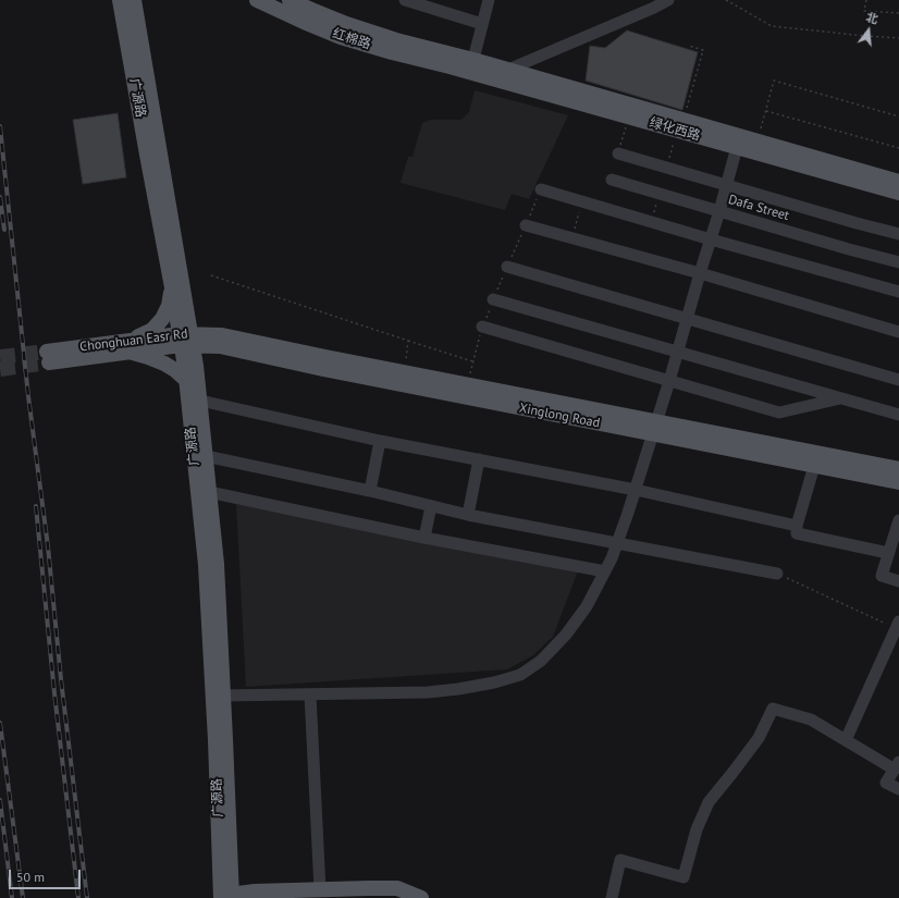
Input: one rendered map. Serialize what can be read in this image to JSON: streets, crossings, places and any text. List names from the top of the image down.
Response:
{
  "streets": {
    "main road": [
      "红棉路",
      "广源路",
      "绿化西路",
      "Chonghuan Easr Rd",
      "Xinglong Road"
    ],
    "street": ["Dafa Street"]
  },
  "crossings": [
    ["红棉路", "绿化西路"],
    ["广源路", "Chonghuan Easr Rd"],
    ["Chonghuan Easr Rd", "Xinglong Road"]
  ],
  "scale_bar": "50 m",
  "north": "top"
}
